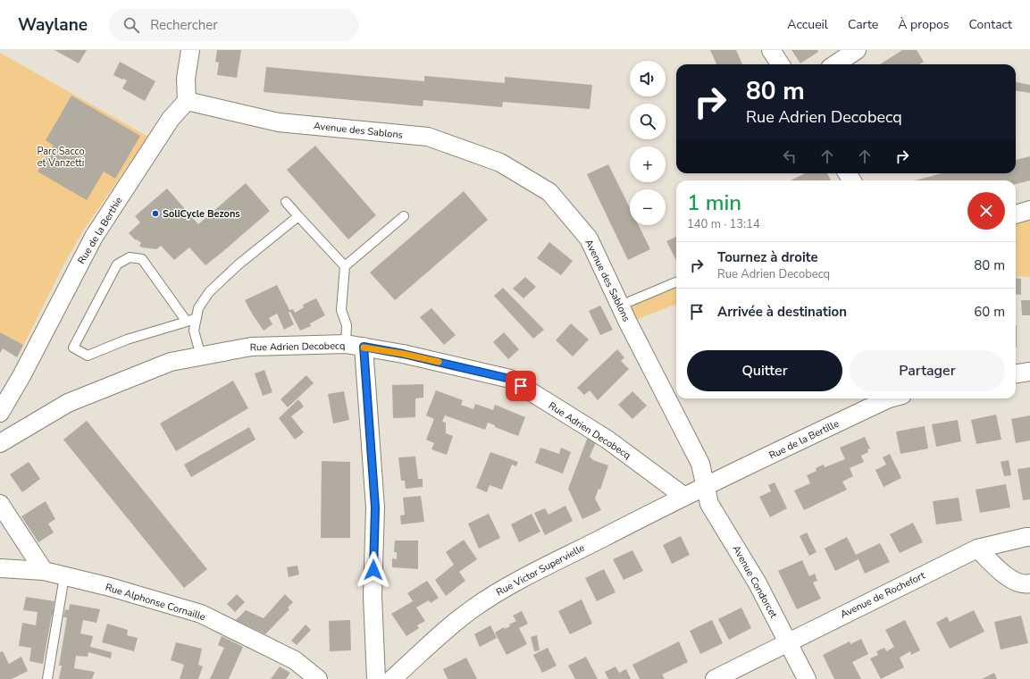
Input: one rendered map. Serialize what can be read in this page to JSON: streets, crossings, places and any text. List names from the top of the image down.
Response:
{
  "streets": {
    "street": [
      "Avenue des Sablons",
      "Rue de la Berthie",
      "Rue Adrien Decobecq",
      "Rue de la Bertille",
      "Rue Victor Supervielle",
      "Avenue Condorcet",
      "Avenue de Rochefort",
      "Rue Alphonse Cornaille"
    ]
  },
  "crossings": [
    ["Avenue des Sablons", "Rue de la Berthie"],
    ["Avenue des Sablons", "Rue de la Bertille"],
    ["Avenue des Sablons", "Rue Victor Supervielle"],
    ["Avenue des Sablons", "Avenue Condorcet"],
    ["Rue Adrien Decobecq", "Rue Victor Supervielle"],
    ["Rue de la Bertille", "Rue Victor Supervielle"],
    ["Rue de la Bertille", "Avenue Condorcet"],
    ["Rue Victor Supervielle", "Avenue Condorcet"],
    ["Avenue Condorcet", "Avenue de Rochefort"]
  ],
  "parks": ["Parc Sacco et Vanzetti"],
  "places": ["SoliCycle Bezons"],
  "page": {
    "header": "Waylane",
    "search": "Rechercher",
    "nav": [
      "Accueil",
      "Carte",
      "À propos",
      "Contact"
    ],
    "map_buttons": ["+", "−"],
    "turn": ["80 m", "Rue Adrien Decobecq"],
    "heading": ["1 min", "140 m · 13:14"],
    "list": [
      {
        "name": "Tournez à droite",
        "note": "Rue Adrien Decobecq",
        "value": "80 m"
      },
      {
        "name": "Arrivée à destination",
        "value": "60 m"
      }
    ],
    "buttons": ["Quitter", "Partager"]
  }
}
